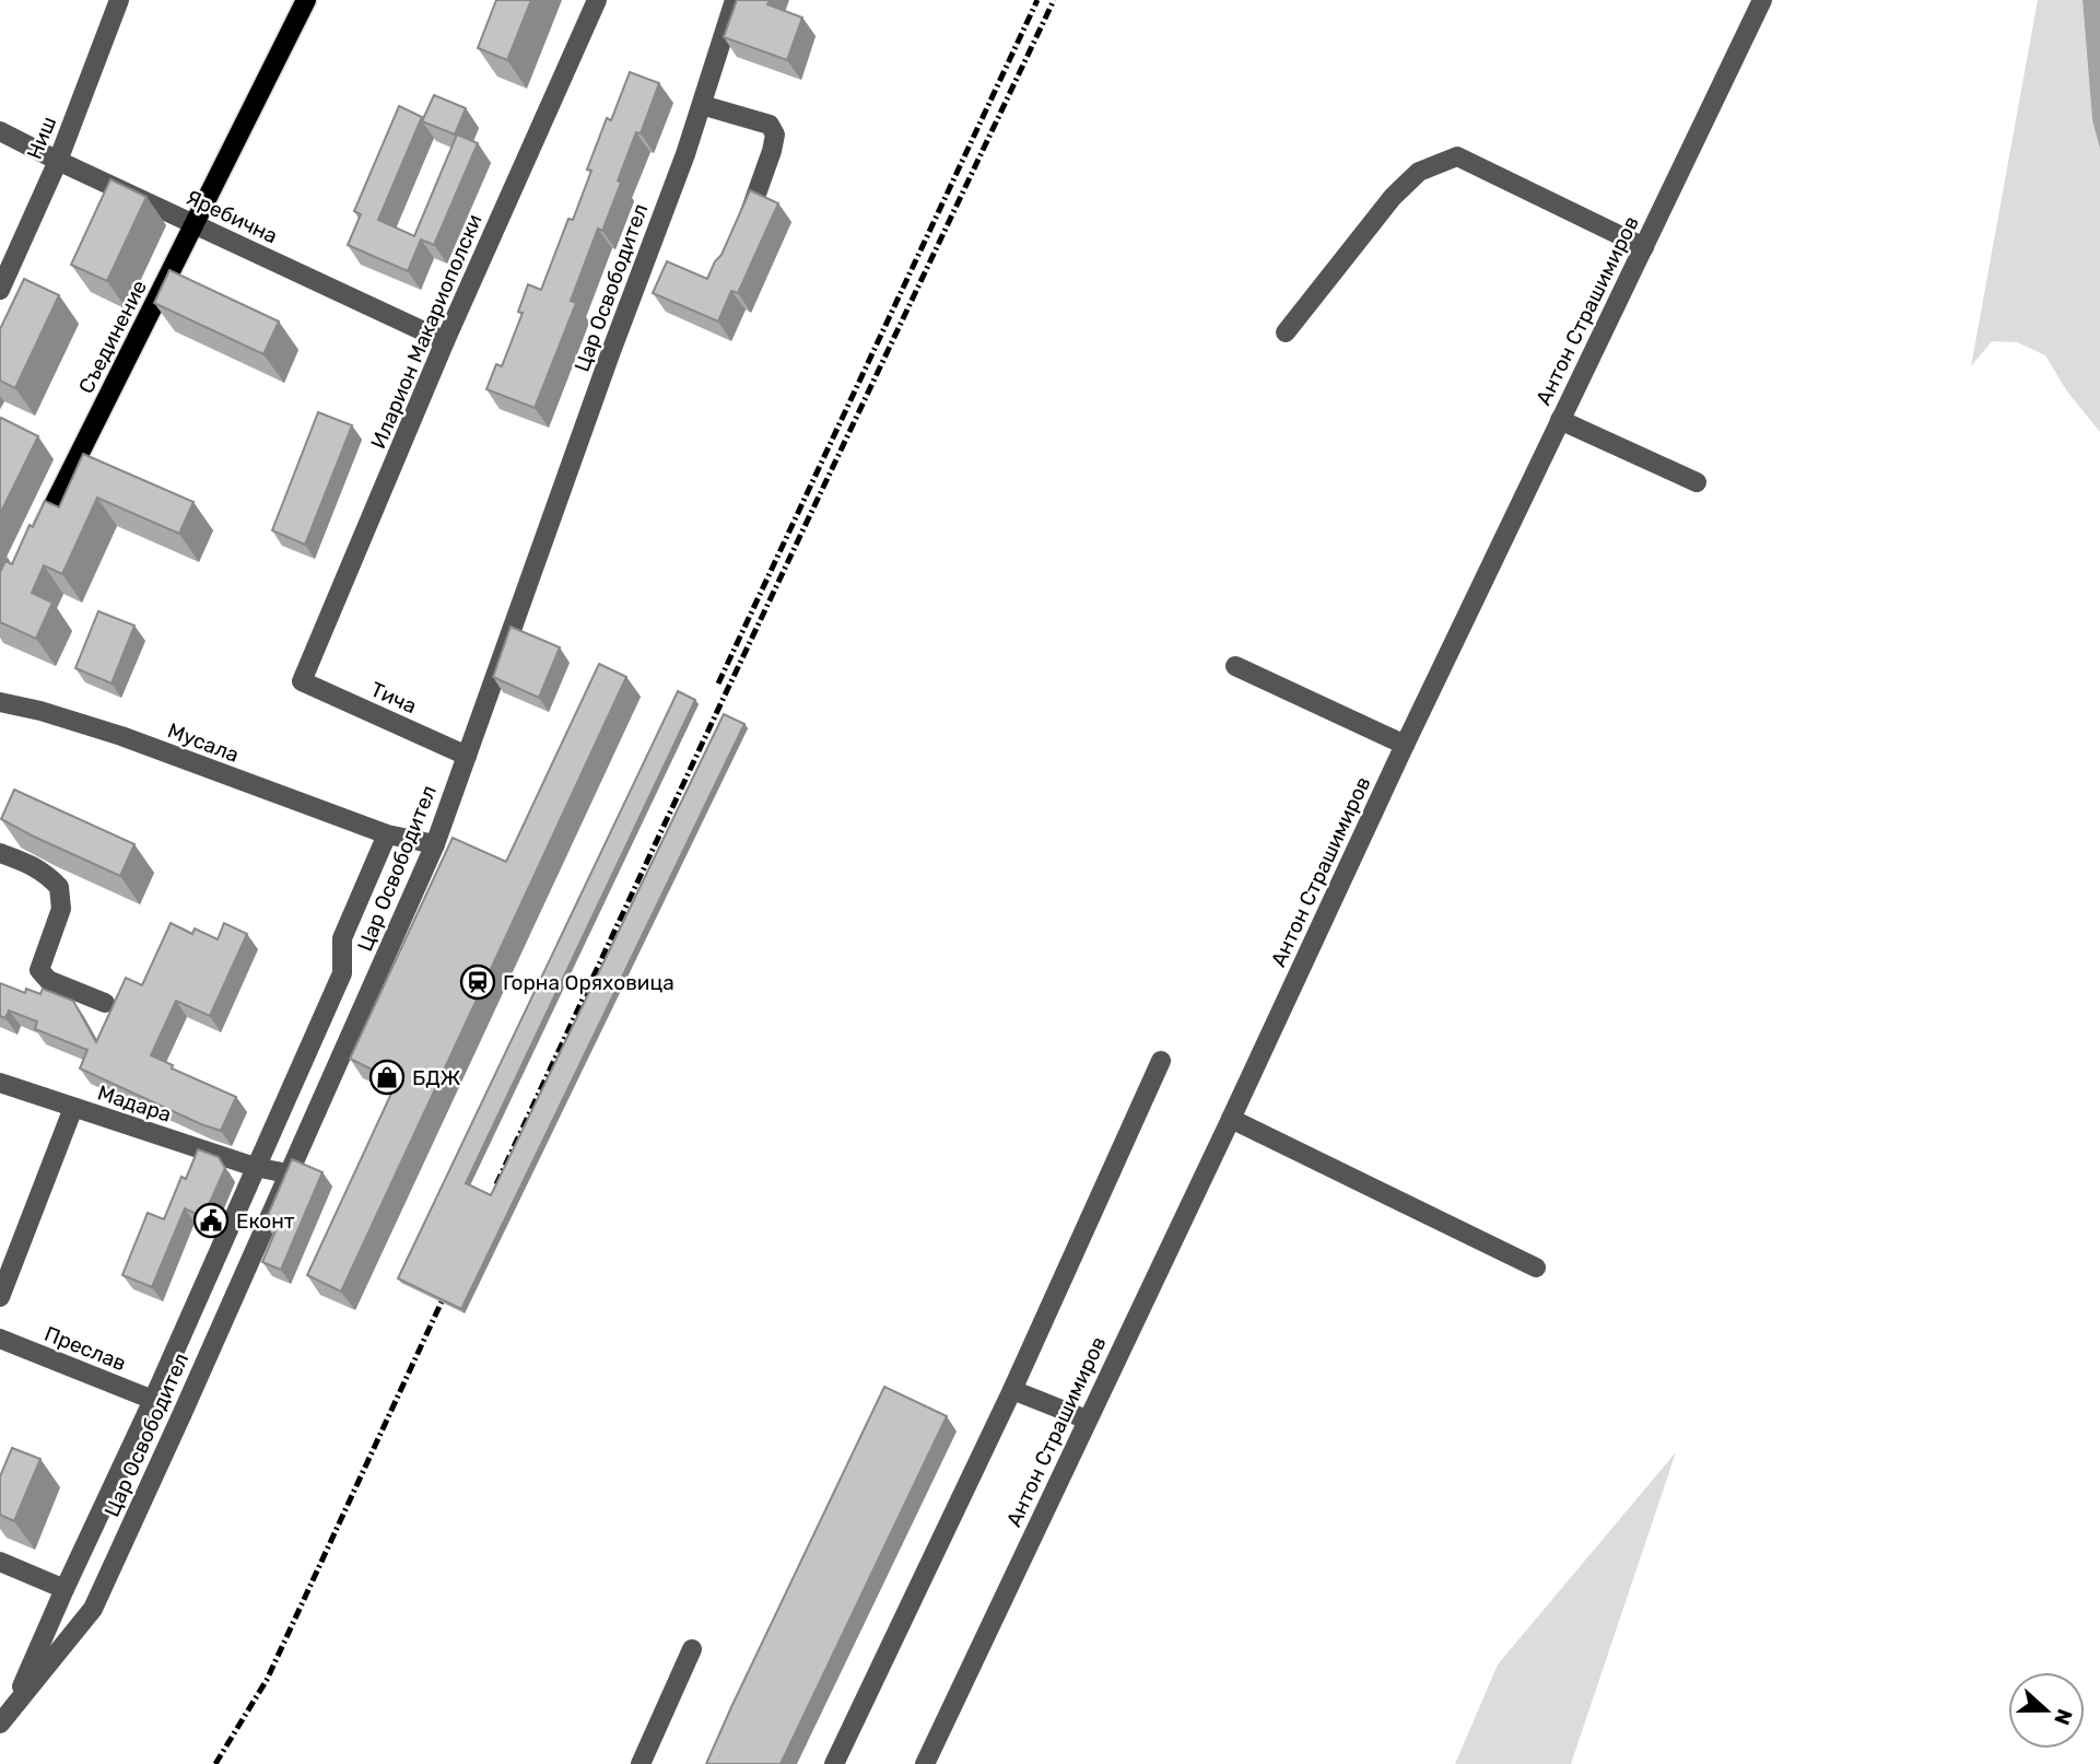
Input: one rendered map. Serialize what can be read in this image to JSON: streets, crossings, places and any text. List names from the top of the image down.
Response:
{
  "streets": {
    "main road": ["Съединение"],
    "street": [
      "Ниш",
      "Яребична",
      "Цар Освободител",
      "Антон Страшимиров",
      "Иларион Макариополски",
      "Тича",
      "Мусала",
      "Мадара",
      "Преслав"
    ]
  },
  "crossings": [
    ["Ниш", "Яребична"],
    ["Яребична", "Иларион Макариополски"],
    ["Яребична", "Съединение"],
    ["Цар Освободител", "Тича"],
    ["Цар Освободител", "Мусала"],
    ["Цар Освободител", "Мадара"],
    ["Цар Освободител", "Преслав"],
    ["Иларион Макариополски", "Тича"]
  ],
  "places": {
    "station": ["Горна Оряховица"],
    "shop": ["БДЖ"],
    "public building": ["Еконт"]
  },
  "north": "right"
}
